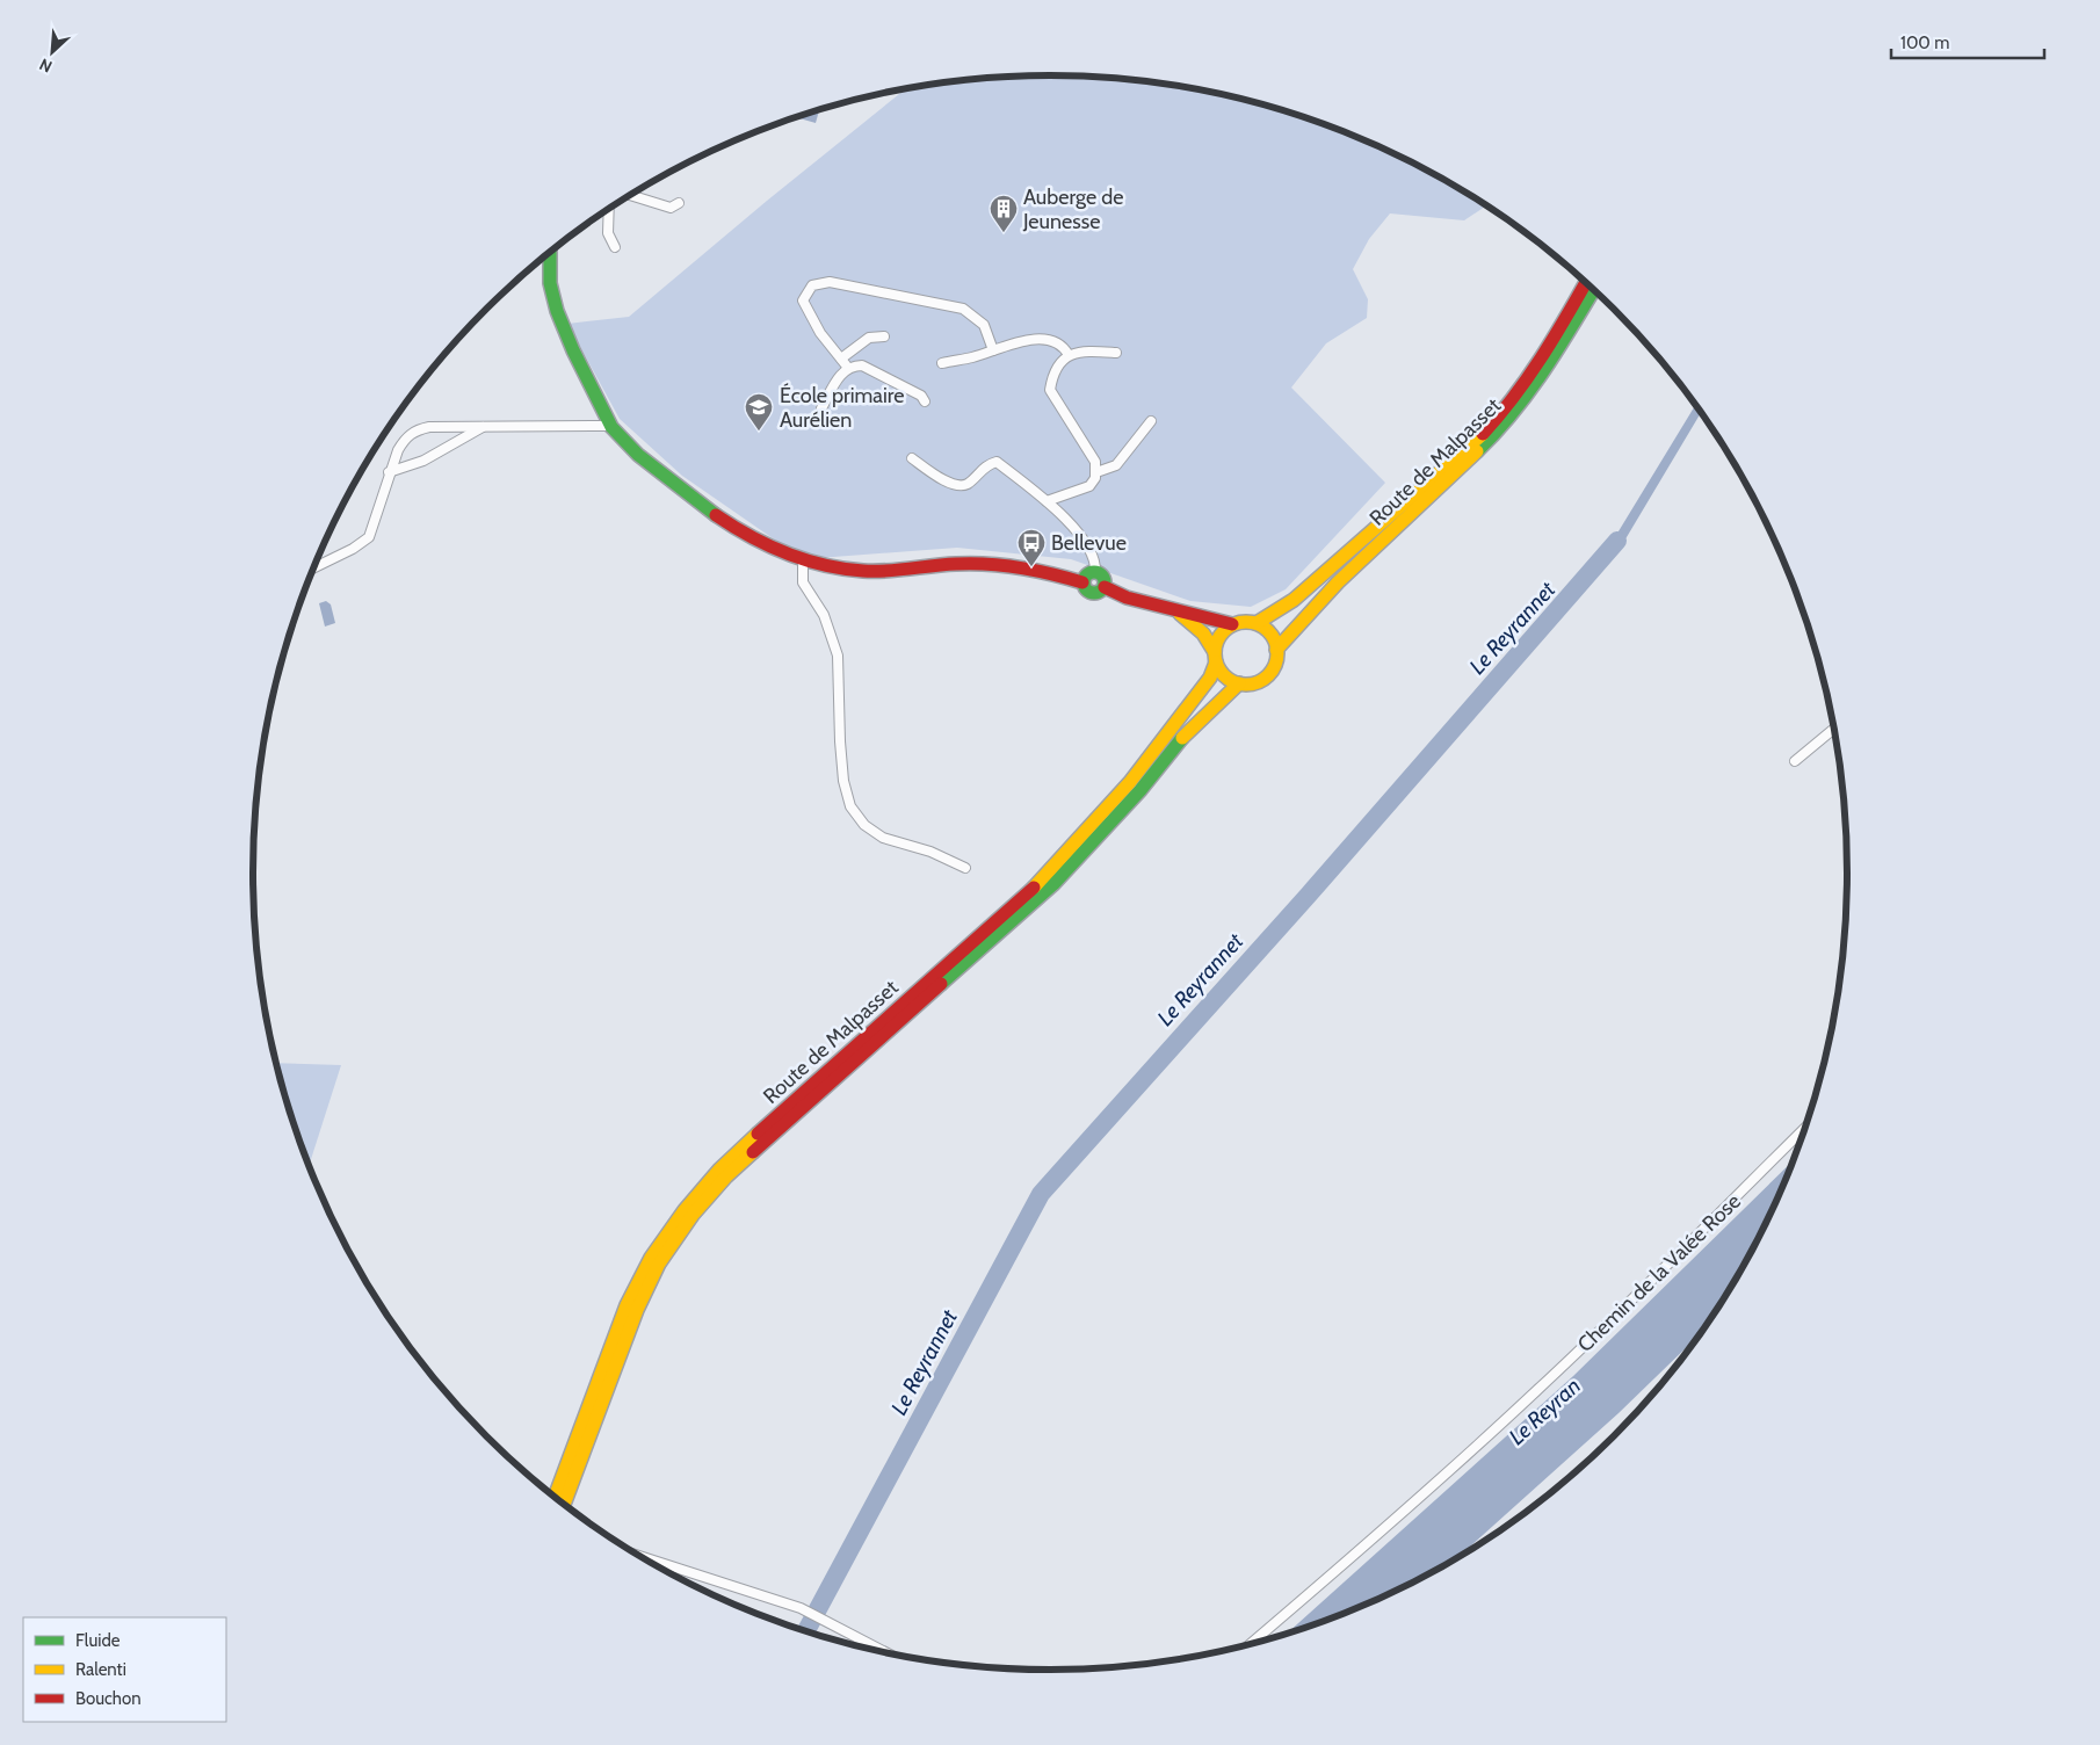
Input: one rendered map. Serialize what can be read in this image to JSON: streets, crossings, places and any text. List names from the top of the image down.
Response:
{
  "streets": {
    "main road": ["Route de Malpasset"],
    "street": ["Chemin de la Valée Rose"]
  },
  "water": ["Le Reyrannet", "Le Reyran"],
  "places": {
    "building": ["Auberge de Jeunesse"],
    "school or university": ["École primaire Aurélien"],
    "bus stop": ["Bellevue"]
  },
  "legend": ["Fluide", "Ralenti", "Bouchon"],
  "scale_bar": "100 m",
  "north": "bottom left"
}
